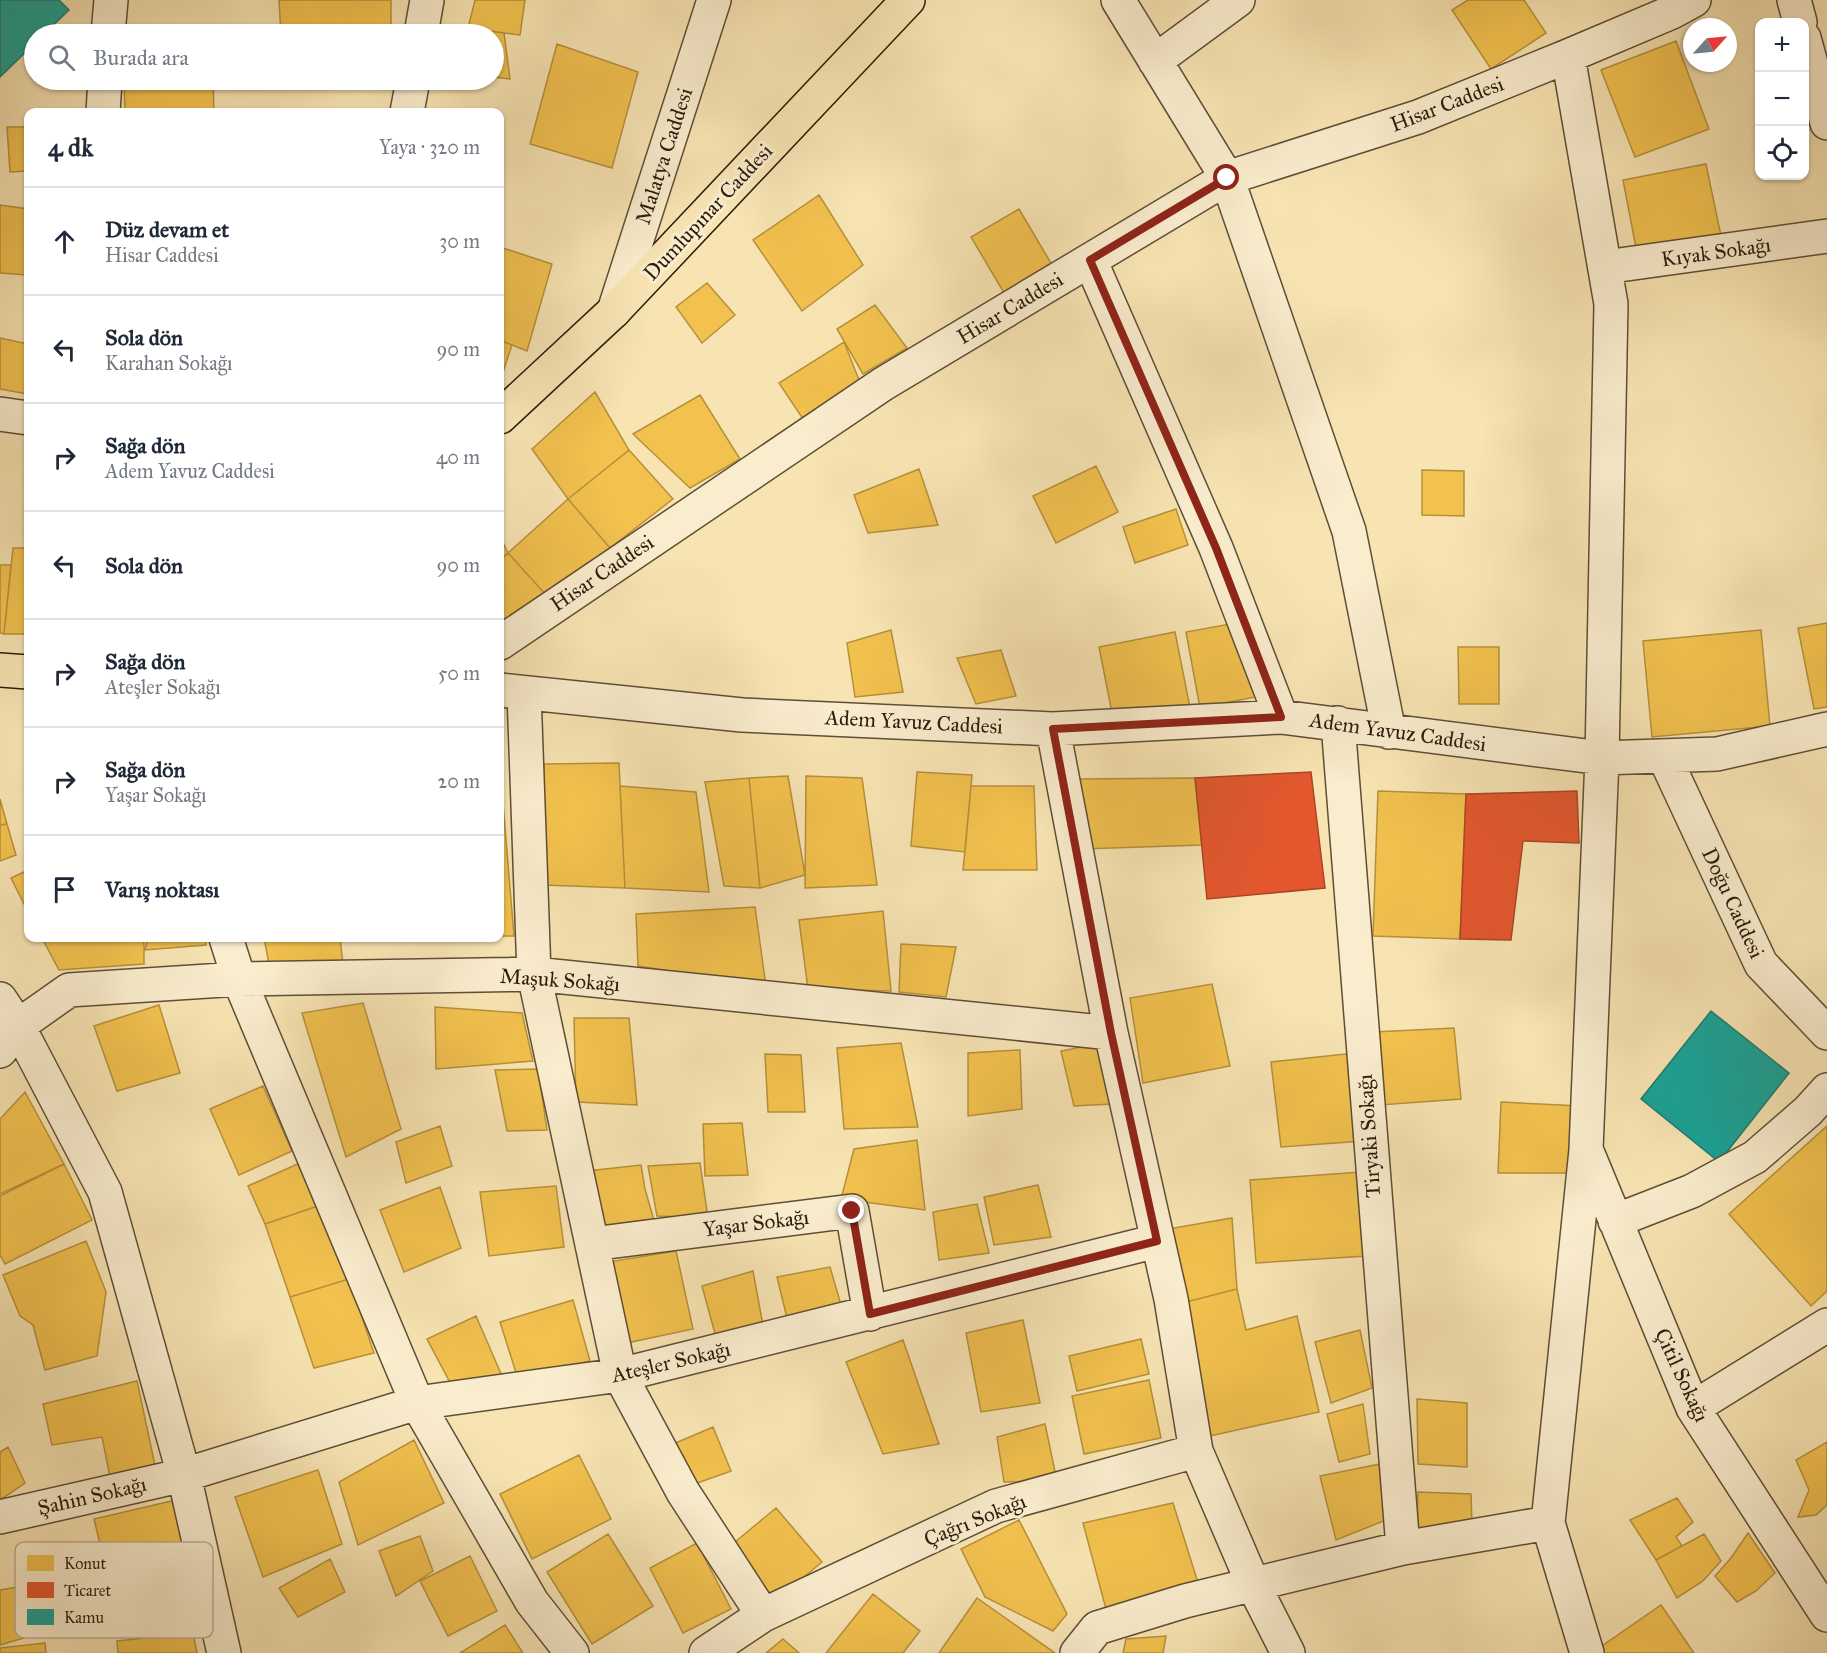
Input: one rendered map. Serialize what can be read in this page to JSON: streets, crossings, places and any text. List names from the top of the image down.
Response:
{
  "streets": {
    "main road": ["Dumlupınar Caddesi"],
    "street": [
      "Hisar Caddesi",
      "Malatya Caddesi",
      "Kıyak Sokağı",
      "Adem Yavuz Caddesi",
      "Doğu Caddesi",
      "Maşuk Sokağı",
      "Tiryaki Sokağı",
      "Yaşar Sokağı",
      "Ateşler Sokağı",
      "Çitil Sokağı",
      "Şahin Sokağı",
      "Çağrı Sokağı"
    ]
  },
  "crossings": [
    ["Malatya Caddesi", "Dumlupınar Caddesi"],
    ["Adem Yavuz Caddesi", "Doğu Caddesi"],
    ["Adem Yavuz Caddesi", "Tiryaki Sokağı"],
    ["Yaşar Sokağı", "Ateşler Sokağı"],
    ["Ateşler Sokağı", "Şahin Sokağı"]
  ],
  "legend": ["Konut", "Ticaret", "Kamu"],
  "north": "top right",
  "page": {
    "map_buttons": ["+", "−"],
    "search": "Burada ara",
    "heading": ["4 dk", "Yaya · 320 m"],
    "list": [
      ["Düz devam et", "Hisar Caddesi", "30 m"],
      ["Sola dön", "Karahan Sokağı", "90 m"],
      ["Sağa dön", "Adem Yavuz Caddesi", "40 m"],
      ["Sola dön", "90 m"],
      ["Sağa dön", "Ateşler Sokağı", "50 m"],
      ["Sağa dön", "Yaşar Sokağı", "20 m"],
      "Varış noktası"
    ]
  }
}
